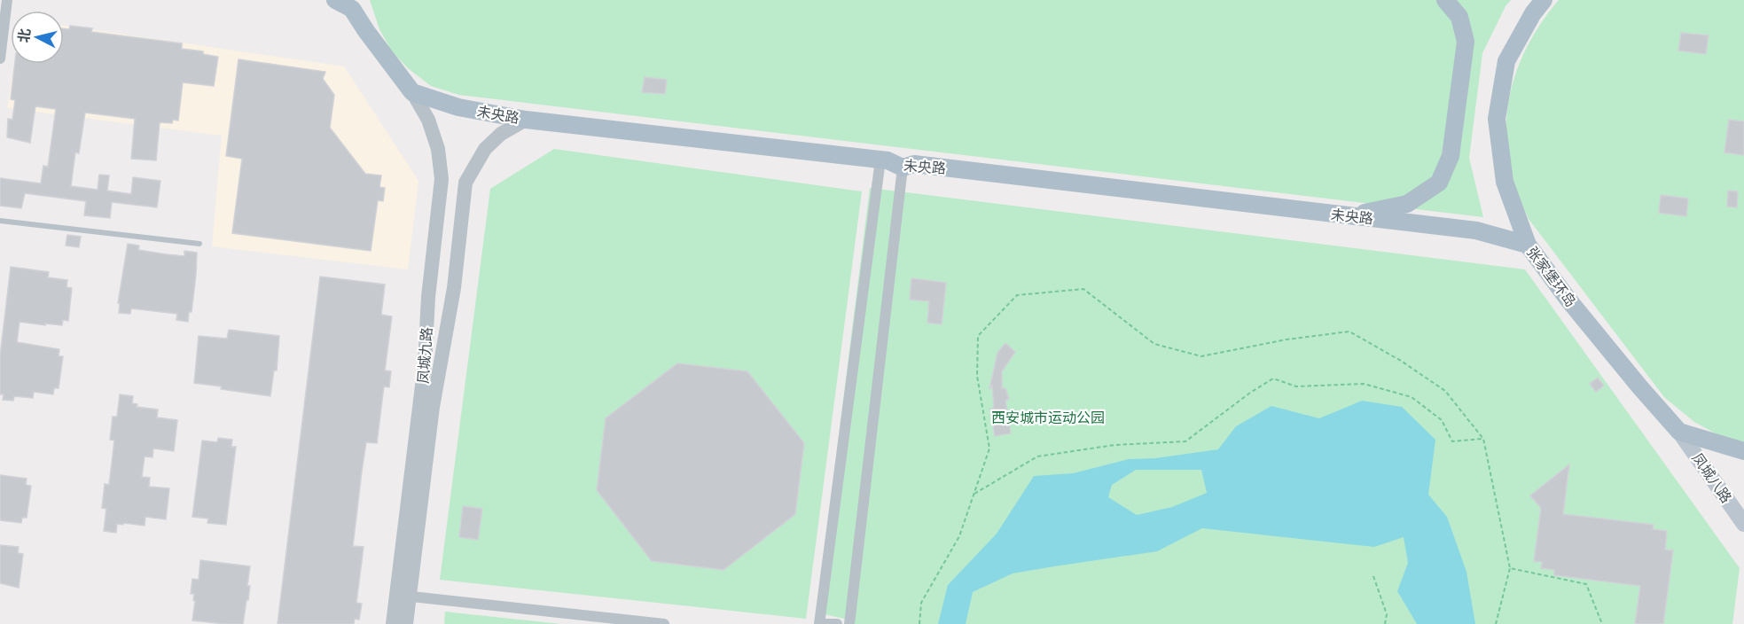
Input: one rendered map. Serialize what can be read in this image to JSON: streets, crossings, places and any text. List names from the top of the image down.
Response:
{
  "streets": {
    "main road": ["未央路", "张家堡环岛", "凤城八路"],
    "street": ["凤城九路"]
  },
  "crossings": [
    ["未央路", "张家堡环岛"],
    ["未央路", "凤城九路"],
    ["张家堡环岛", "凤城八路"]
  ],
  "parks": ["西安城市运动公园"],
  "north": "left"
}
